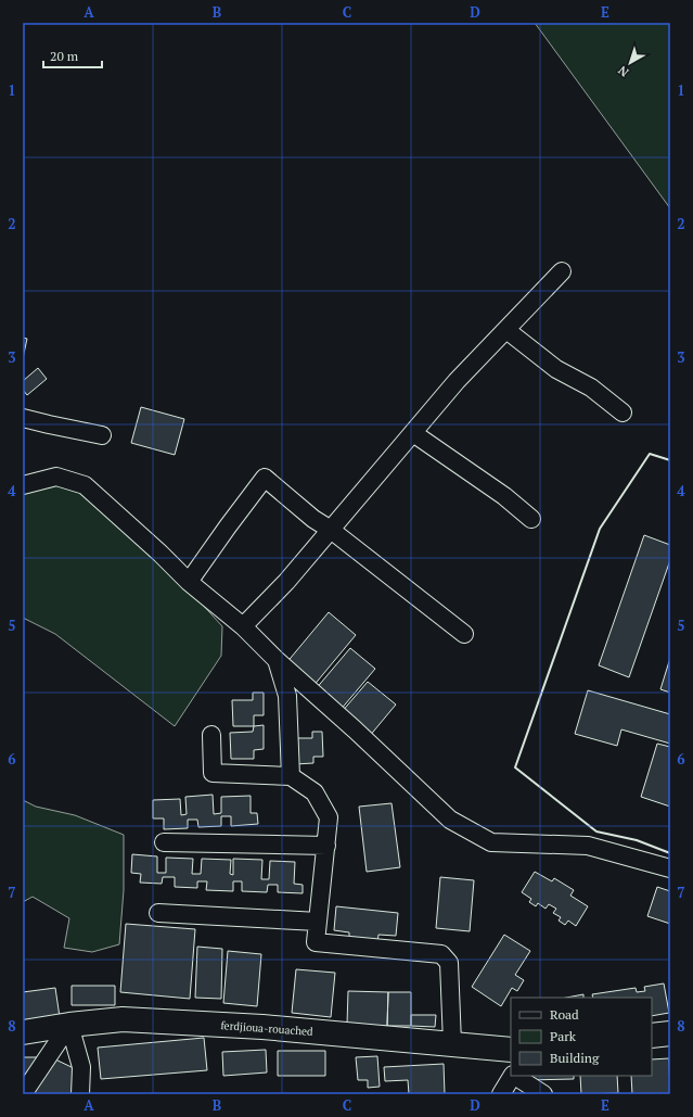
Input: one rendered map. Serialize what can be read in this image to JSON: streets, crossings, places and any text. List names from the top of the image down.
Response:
{
  "streets": {
    "main road": ["ferdjioua-rouached"]
  },
  "legend": ["Road", "Park", "Building"],
  "scale_bar": "20 m",
  "north": "bottom left",
  "grid": {
    "columns": [
      "A",
      "B",
      "C",
      "D",
      "E"
    ],
    "rows": [
      "1",
      "2",
      "3",
      "4",
      "5",
      "6",
      "7",
      "8"
    ]
  }
}
